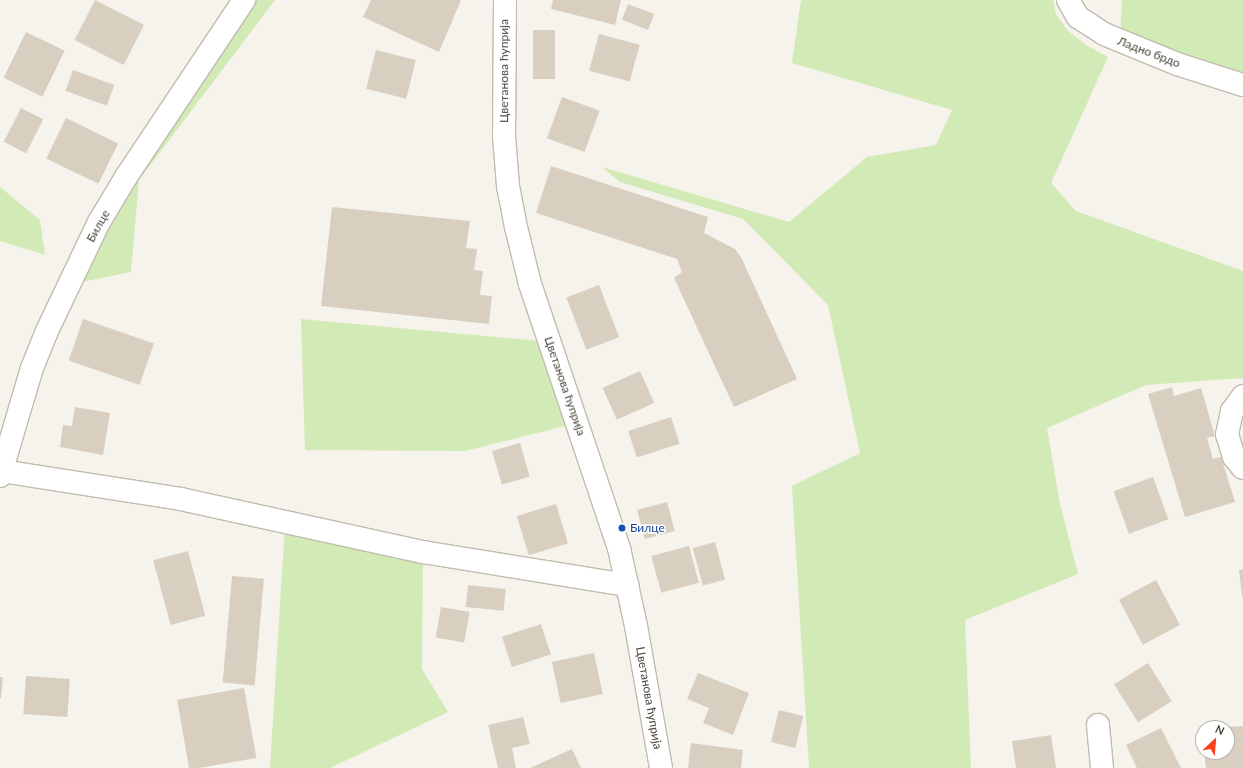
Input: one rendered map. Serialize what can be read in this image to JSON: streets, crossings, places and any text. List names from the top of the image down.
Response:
{
  "streets": {
    "street": ["Ладно брдо", "Цветанова ћуприја", "Билце"]
  },
  "places": ["Билце"],
  "north": "top right"
}
